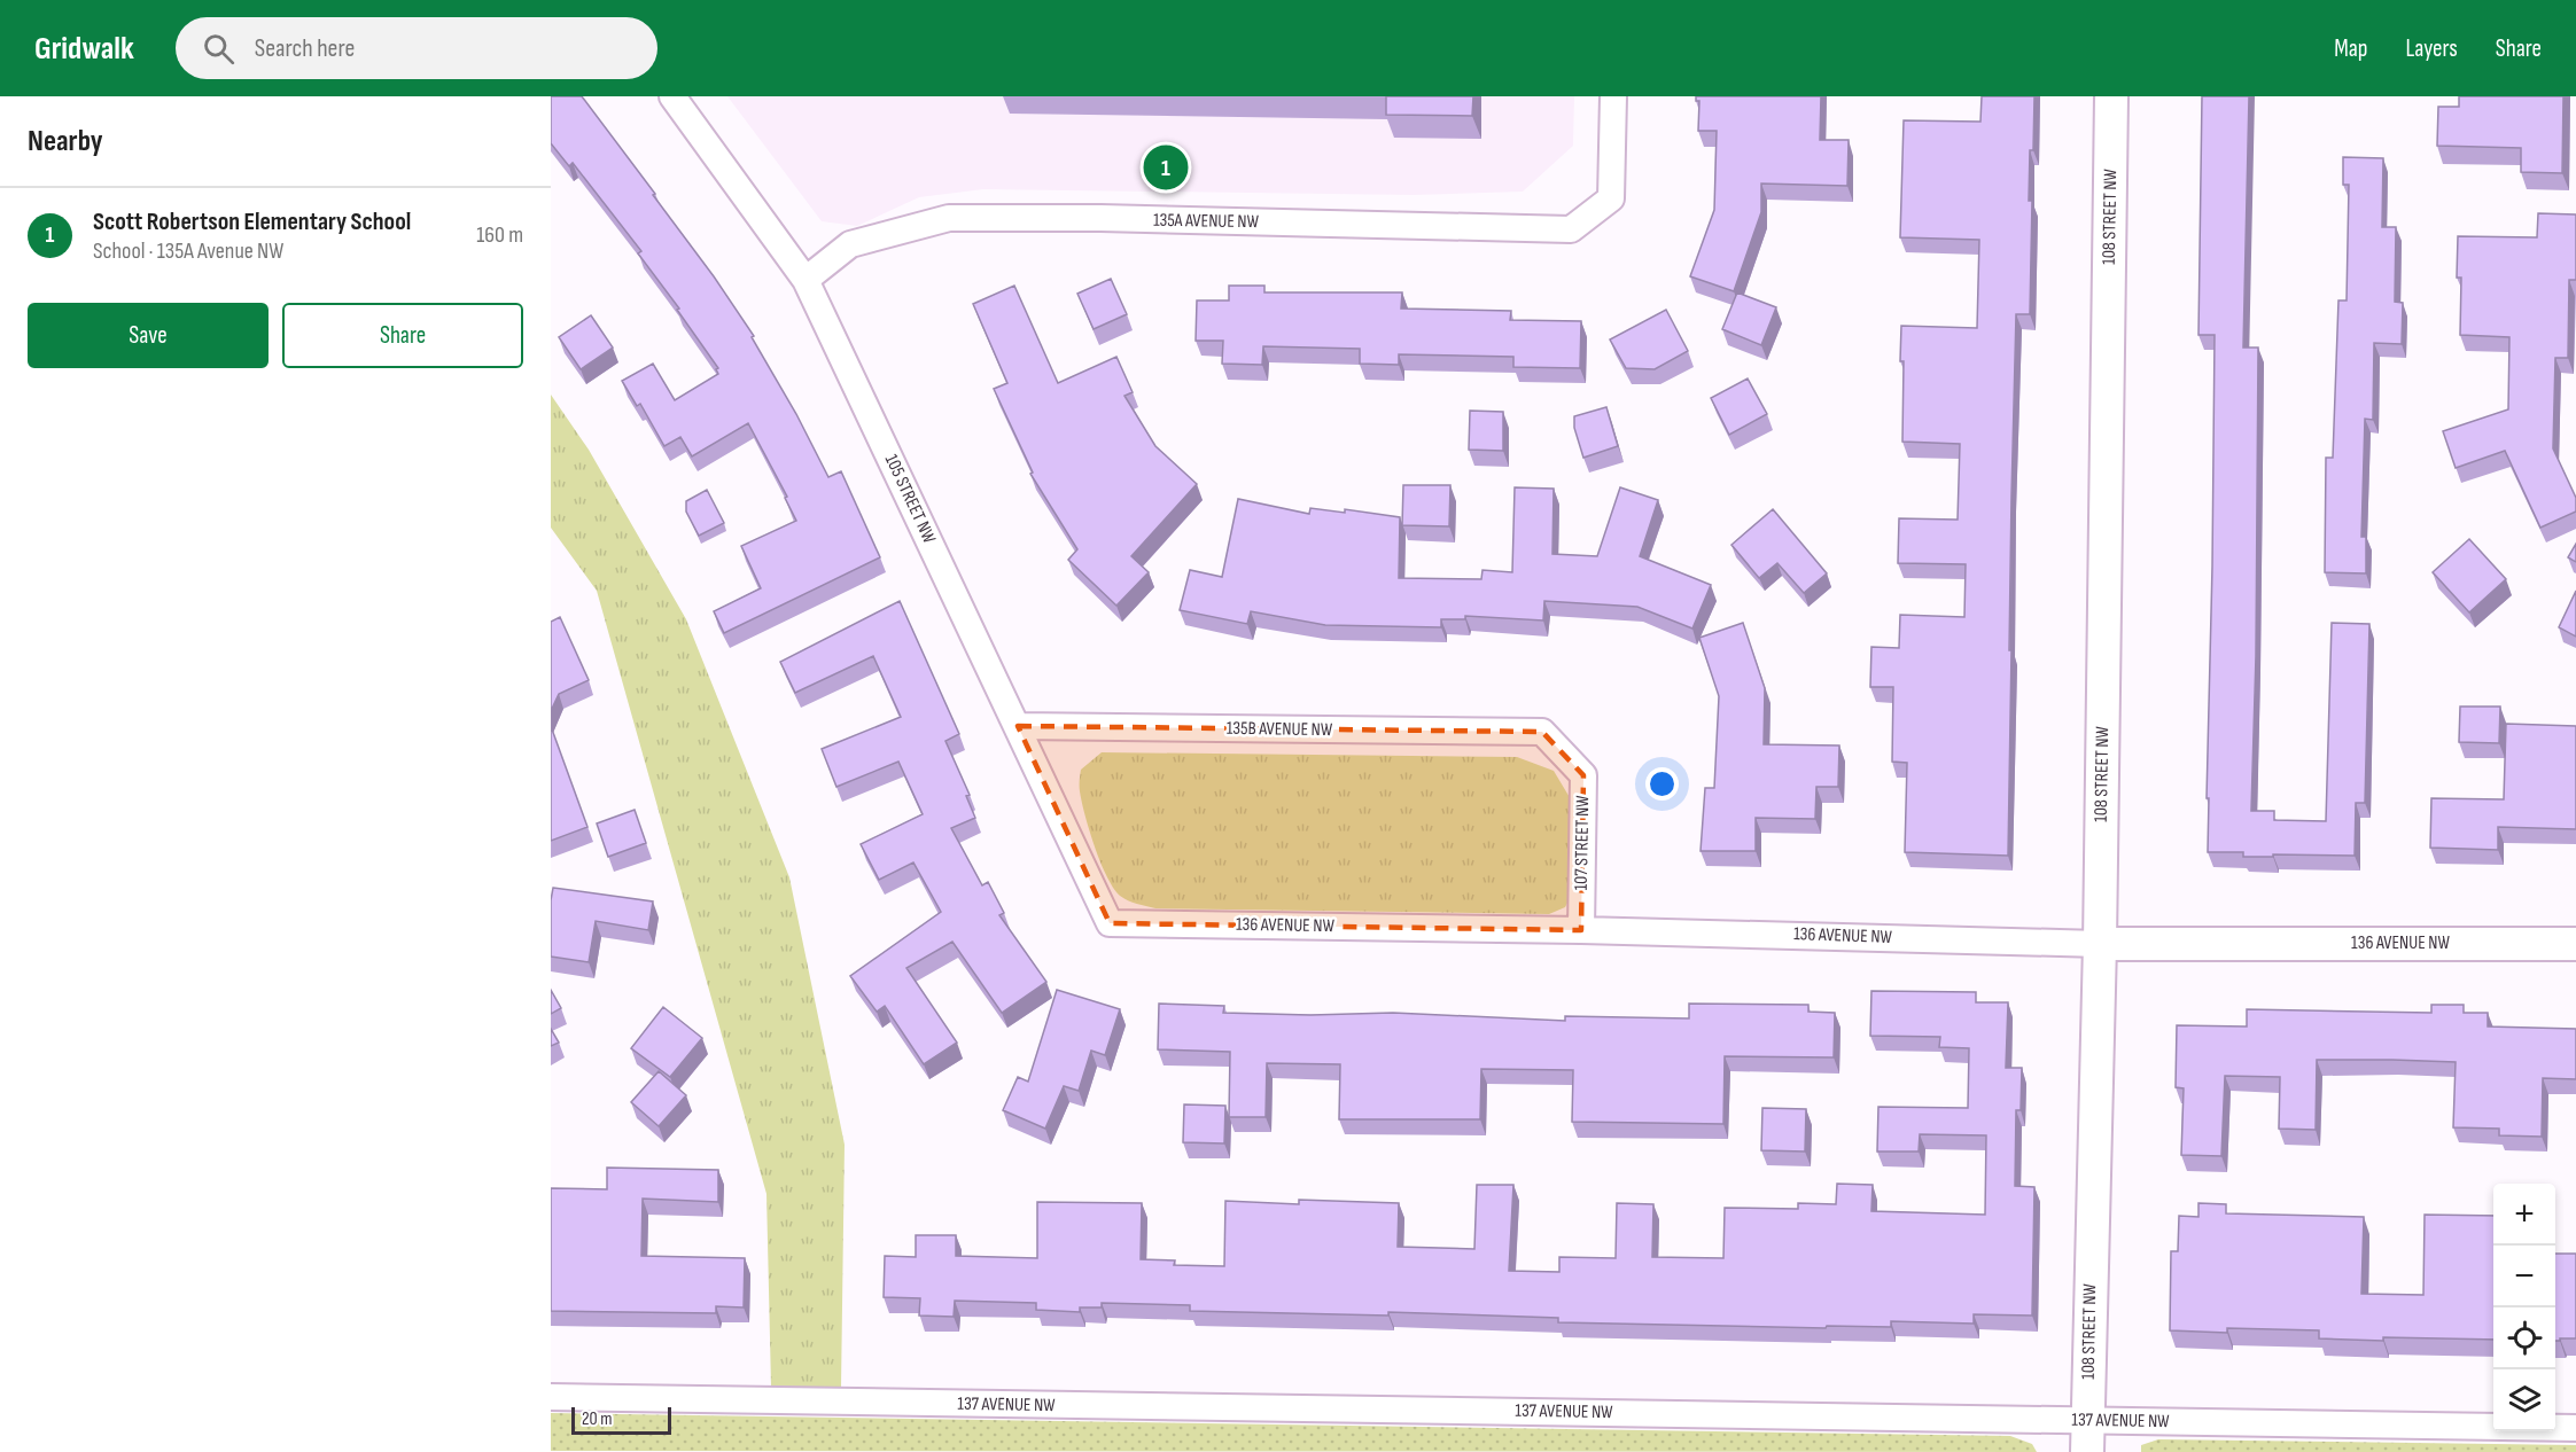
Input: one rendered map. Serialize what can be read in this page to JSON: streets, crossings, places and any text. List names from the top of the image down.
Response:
{
  "streets": {
    "street": [
      "108 STREET NW",
      "135A AVENUE NW",
      "105 STREET NW",
      "135B AVENUE NW",
      "107 STREET NW",
      "136 AVENUE NW",
      "137 AVENUE NW"
    ]
  },
  "crossings": [
    ["108 STREET NW", "136 AVENUE NW"],
    ["108 STREET NW", "137 AVENUE NW"],
    ["135A AVENUE NW", "105 STREET NW"],
    ["105 STREET NW", "135B AVENUE NW"],
    ["105 STREET NW", "136 AVENUE NW"],
    ["135B AVENUE NW", "107 STREET NW"],
    ["107 STREET NW", "136 AVENUE NW"]
  ],
  "scale_bar": "20 m",
  "page": {
    "header": "Gridwalk",
    "search": "Search here",
    "nav": ["Map", "Layers", "Share"],
    "heading": "Nearby",
    "pins": "1",
    "list": [
      {
        "mark": "1",
        "name": "Scott Robertson Elementary School",
        "note": "School · 135A Avenue NW",
        "value": "160 m"
      }
    ],
    "buttons": ["Save", "Share"],
    "map_buttons": ["+", "−"],
    "scale": "20 m"
  }
}
